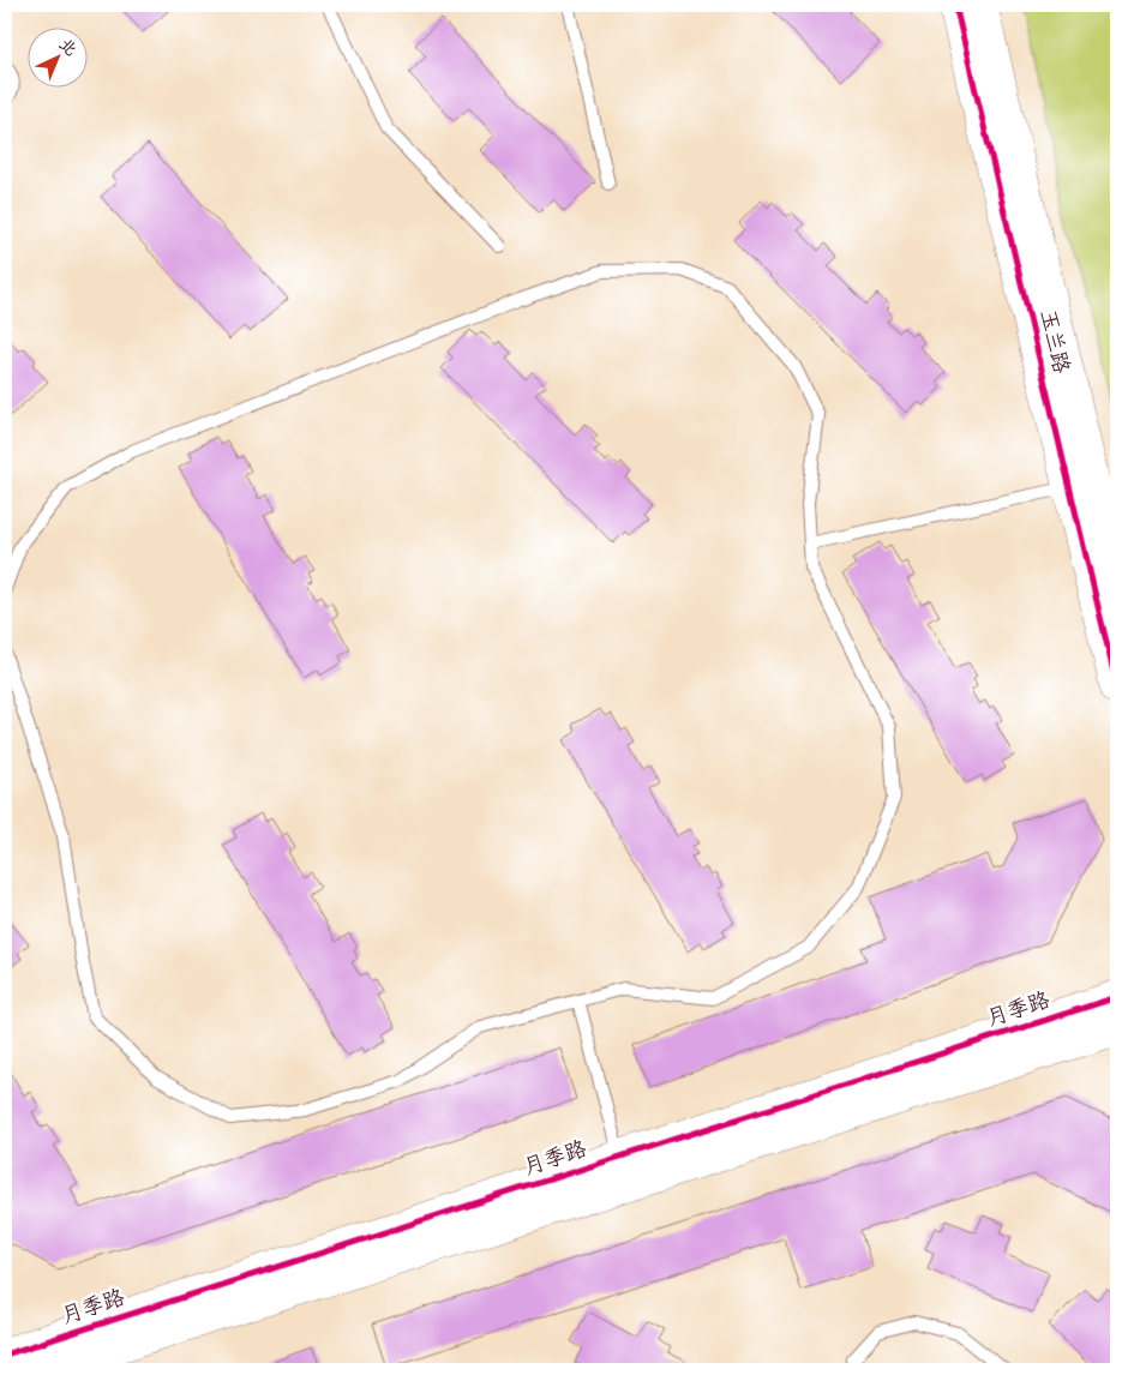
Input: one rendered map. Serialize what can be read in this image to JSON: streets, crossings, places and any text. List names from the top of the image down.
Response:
{
  "streets": {
    "street": ["玉兰路", "月季路"]
  },
  "north": "top right"
}
